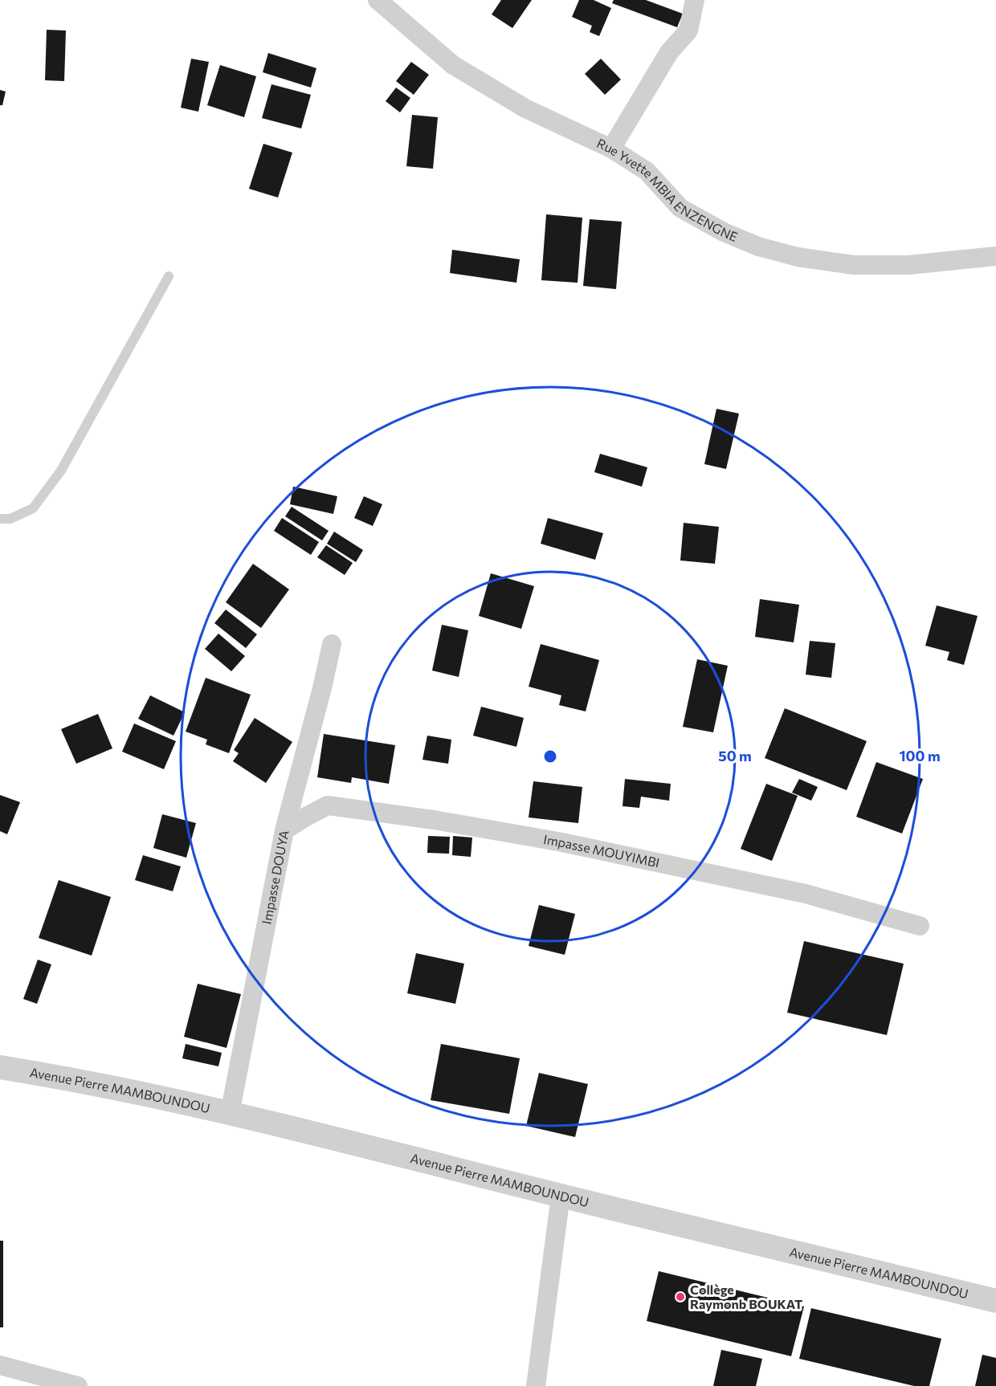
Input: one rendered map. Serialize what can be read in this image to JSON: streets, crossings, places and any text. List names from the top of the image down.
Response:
{
  "streets": {
    "street": [
      "Rue Yvette MBIA ENZENGNE",
      "Impasse MOUYIMBI",
      "Impasse DOUYA",
      "Avenue Pierre MAMBOUNDOU"
    ]
  },
  "crossings": [
    ["Impasse MOUYIMBI", "Impasse DOUYA"],
    ["Impasse DOUYA", "Avenue Pierre MAMBOUNDOU"]
  ],
  "places": ["Collège Raymonb BOUKAT"],
  "rings": ["50 m", "100 m"]
}
